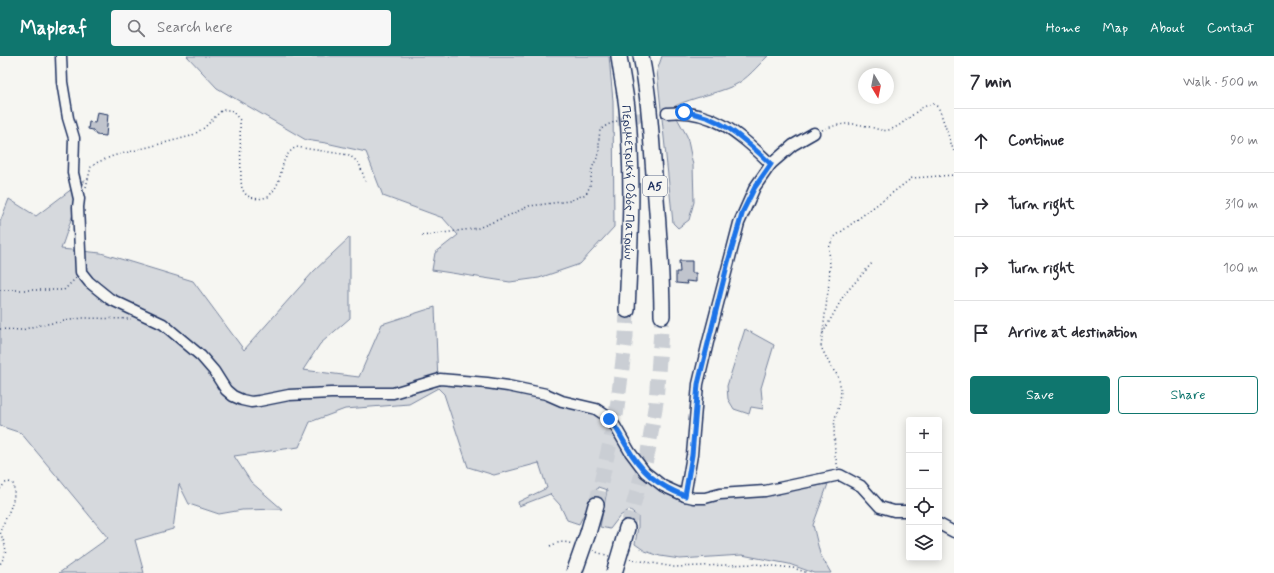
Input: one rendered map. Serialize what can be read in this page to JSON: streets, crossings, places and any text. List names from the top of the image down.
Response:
{
  "streets": {
    "highway": ["Περιμετρική Οδός Πατρών", "Α5"]
  },
  "north": "bottom",
  "page": {
    "header": "Mapleaf",
    "search": "Search here",
    "nav": [
      "Home",
      "Map",
      "About",
      "Contact"
    ],
    "heading": ["7 min", "Walk · 500 m"],
    "list": [
      ["Continue", "90 m"],
      ["Turn right", "310 m"],
      ["Turn right", "100 m"],
      "Arrive at destination"
    ],
    "buttons": ["Save", "Share"],
    "map_buttons": ["+", "−"]
  }
}
